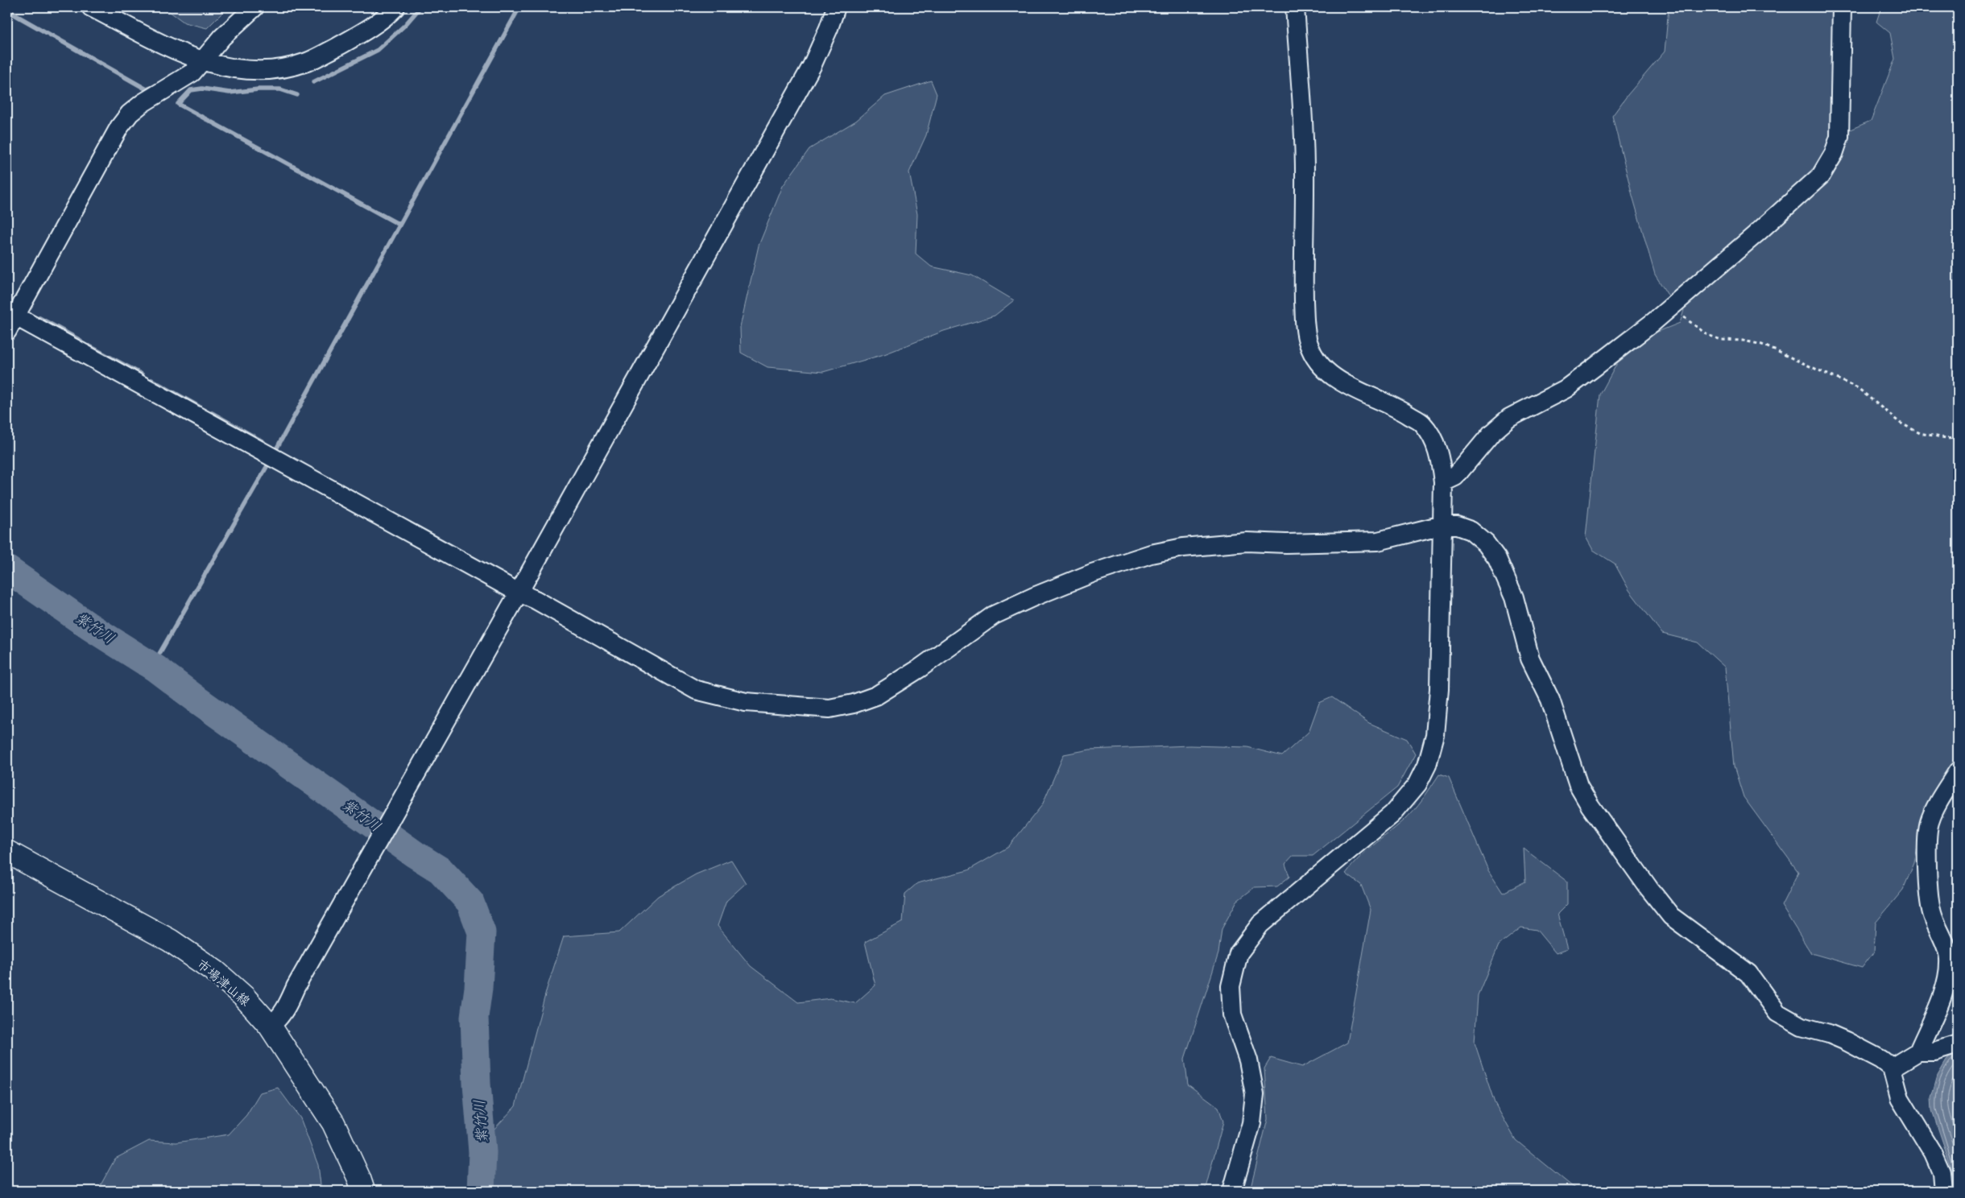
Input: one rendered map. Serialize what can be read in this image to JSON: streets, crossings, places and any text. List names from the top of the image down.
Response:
{
  "streets": {
    "main road": ["市場津山線"]
  },
  "water": ["紫竹川"]
}
